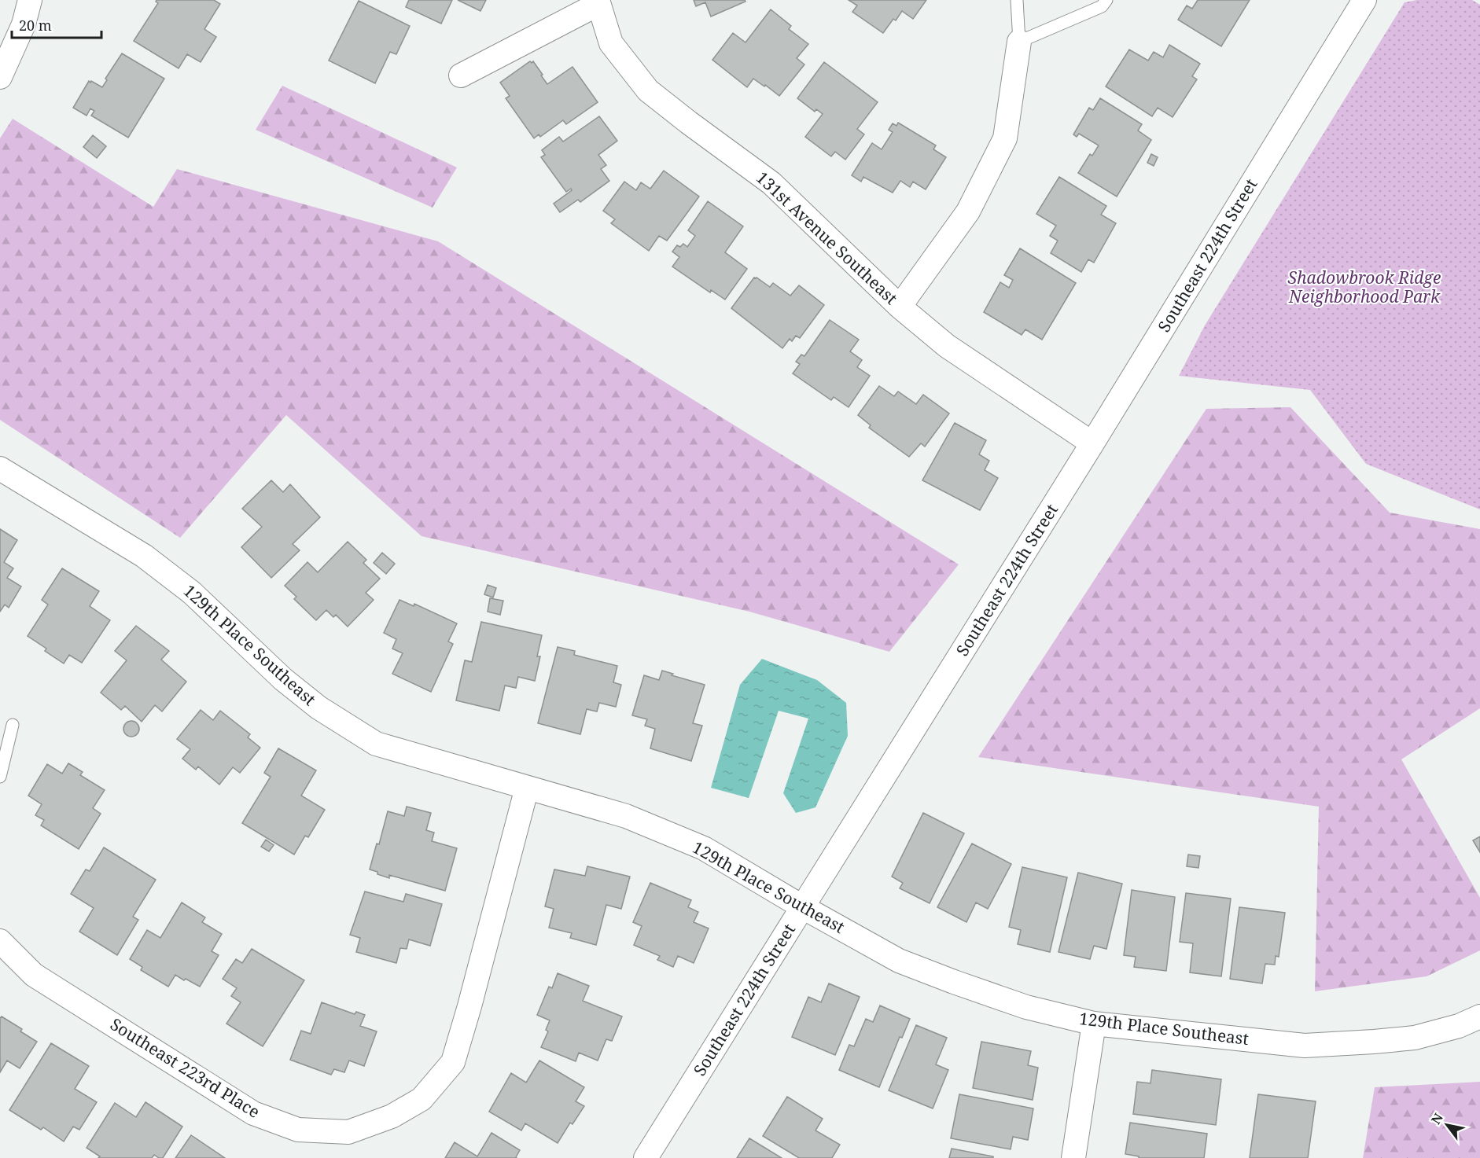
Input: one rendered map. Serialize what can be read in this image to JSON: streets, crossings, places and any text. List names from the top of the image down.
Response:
{
  "streets": {
    "street": [
      "131st Avenue Southeast",
      "Southeast 224th Street",
      "129th Place Southeast",
      "Southeast 223rd Place"
    ]
  },
  "crossings": [
    ["131st Avenue Southeast", "Southeast 224th Street"],
    ["Southeast 224th Street", "129th Place Southeast"],
    ["129th Place Southeast", "Southeast 223rd Place"]
  ],
  "parks": ["Shadowbrook Ridge Neighborhood Park"],
  "scale_bar": "20 m",
  "north": "top left"
}
